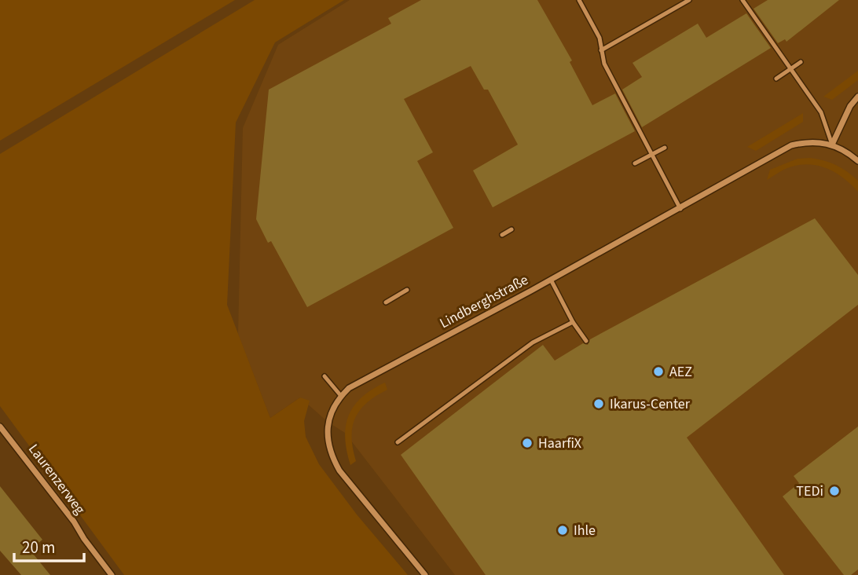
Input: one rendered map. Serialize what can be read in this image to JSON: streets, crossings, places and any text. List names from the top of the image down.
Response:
{
  "streets": {
    "street": ["Lindberghstraße", "Laurenzerweg"]
  },
  "places": [
    "AEZ",
    "Ikarus-Center",
    "HaarfiX",
    "TEDi",
    "Ihle"
  ],
  "scale_bar": "20 m"
}
